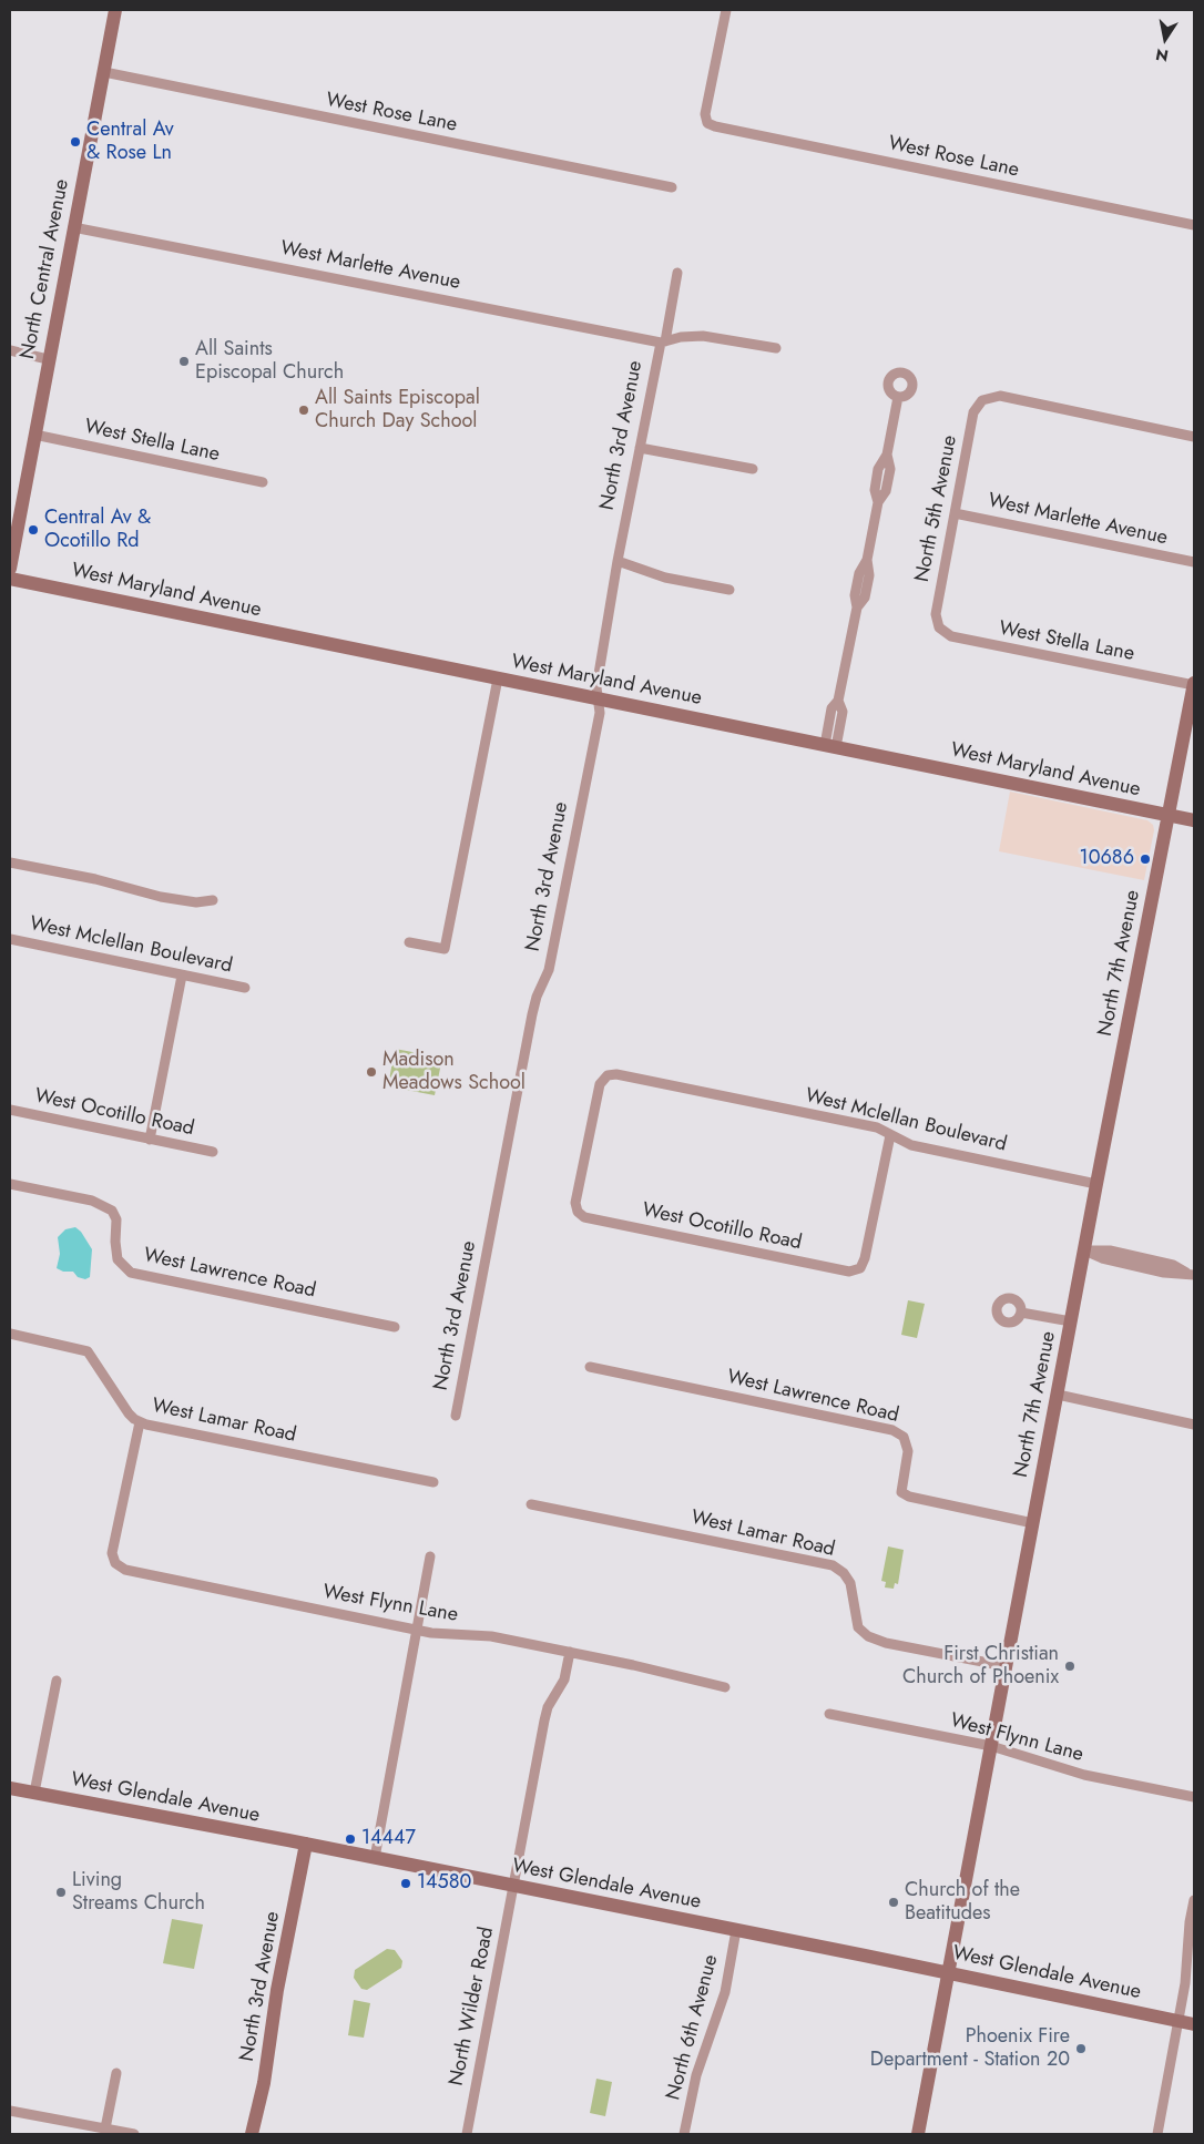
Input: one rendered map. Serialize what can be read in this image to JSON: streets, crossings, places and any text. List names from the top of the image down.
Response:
{
  "streets": {
    "main road": [
      "North Central Avenue",
      "North 3rd Avenue",
      "West Maryland Avenue",
      "North 7th Avenue",
      "West Glendale Avenue"
    ],
    "street": [
      "West Rose Lane",
      "West Marlette Avenue",
      "West Stella Lane",
      "North 5th Avenue",
      "West Mclellan Boulevard",
      "West Ocotillo Road",
      "West Lawrence Road",
      "West Lamar Road",
      "West Flynn Lane",
      "North Wilder Road",
      "North 6th Avenue"
    ]
  },
  "crossings": [
    ["West Rose Lane", "North Central Avenue"],
    ["West Marlette Avenue", "North Central Avenue"],
    ["West Marlette Avenue", "North 3rd Avenue"],
    ["West Marlette Avenue", "North 5th Avenue"],
    ["North Central Avenue", "West Stella Lane"],
    ["North 3rd Avenue", "West Maryland Avenue"],
    ["North 3rd Avenue", "West Glendale Avenue"],
    ["West Stella Lane", "North 5th Avenue"],
    ["West Stella Lane", "North 7th Avenue"],
    ["West Maryland Avenue", "North 7th Avenue"],
    ["West Mclellan Boulevard", "North 7th Avenue"],
    ["West Mclellan Boulevard", "West Ocotillo Road"],
    ["North 7th Avenue", "West Lawrence Road"],
    ["North 7th Avenue", "West Lamar Road"],
    ["North 7th Avenue", "West Flynn Lane"],
    ["North 7th Avenue", "West Glendale Avenue"],
    ["West Lamar Road", "West Flynn Lane"],
    ["West Flynn Lane", "North Wilder Road"],
    ["West Glendale Avenue", "North Wilder Road"],
    ["West Glendale Avenue", "North 6th Avenue"]
  ],
  "places": [
    "Central Av & Rose Ln",
    "All Saints Episcopal Church",
    "All Saints Episcopal Church Day School",
    "Central Av & Ocotillo Rd",
    "10686",
    "Madison Meadows School",
    "First Christian Church of Phoenix",
    "14447",
    "14580",
    "Living Streams Church",
    "Church of the Beatitudes",
    "Phoenix Fire Department - Station 20"
  ],
  "north": "bottom"
}
